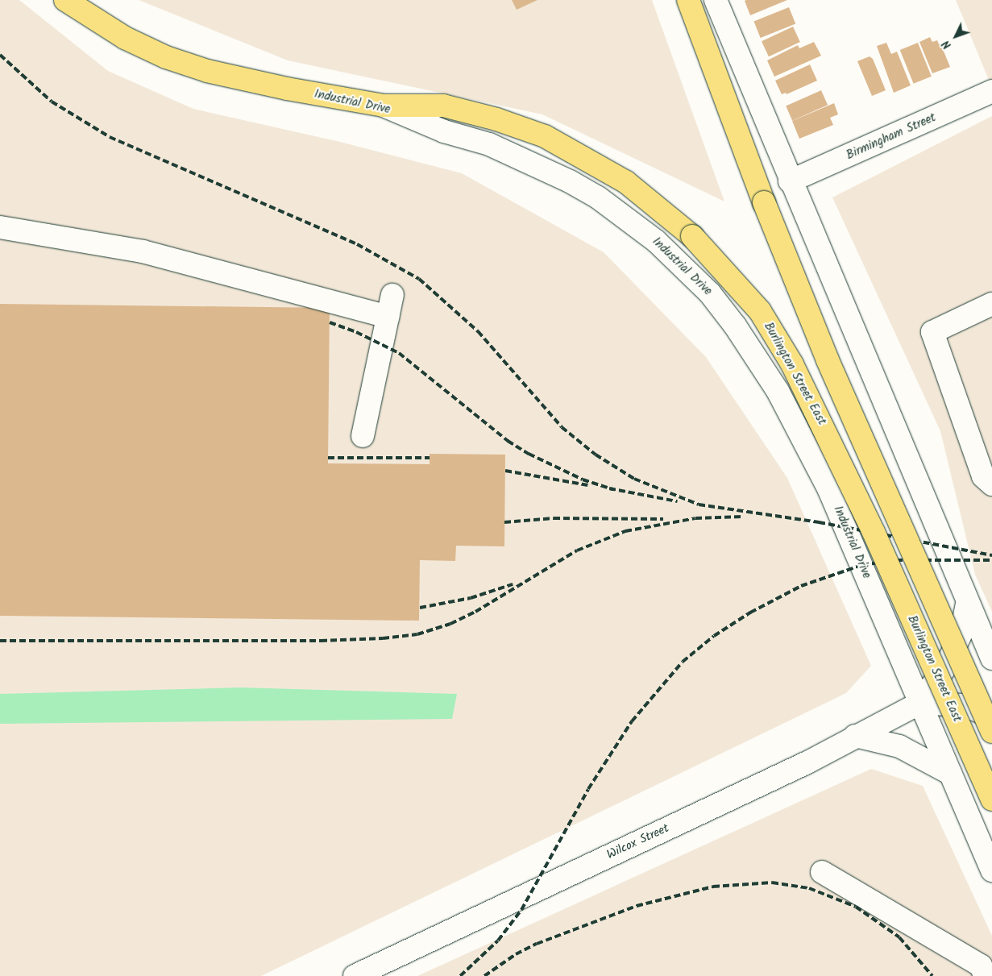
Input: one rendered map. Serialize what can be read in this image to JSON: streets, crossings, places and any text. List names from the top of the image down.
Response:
{
  "streets": {
    "main road": ["Industrial Drive", "Burlington Street East"],
    "street": ["Birmingham Street", "Wilcox Street"]
  },
  "crossings": [
    ["Industrial Drive", "Burlington Street East"],
    ["Industrial Drive", "Wilcox Street"]
  ],
  "north": "bottom left"
}
